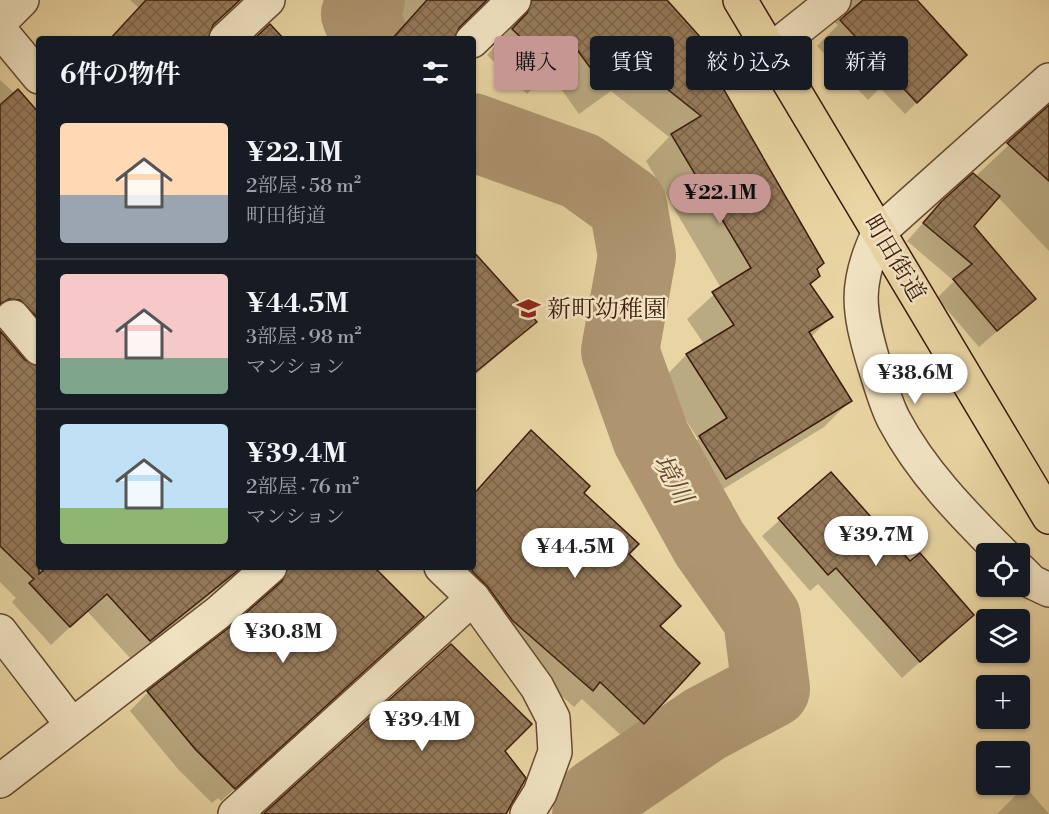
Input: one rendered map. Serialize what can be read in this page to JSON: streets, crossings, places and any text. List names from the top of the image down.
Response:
{
  "streets": {
    "main road": ["町田街道"]
  },
  "water": ["境川"],
  "places": {
    "school or university": ["新町幼稚園"]
  },
  "page": {
    "chip": [
      "購入",
      "賃貸",
      "絞り込み",
      "新着"
    ],
    "heading": "6件の物件",
    "list": [
      {
        "name": "¥22.1M",
        "note": "2部屋 · 58 m² · 町田街道"
      },
      {
        "name": "¥44.5M",
        "note": "3部屋 · 98 m² · マンション"
      },
      {
        "name": "¥39.4M",
        "note": "2部屋 · 76 m² · マンション"
      }
    ],
    "price": [
      "¥22.1M",
      "¥38.6M",
      "¥39.7M",
      "¥44.5M",
      "¥30.8M",
      "¥39.4M"
    ],
    "map_buttons": ["+", "−"]
  }
}
